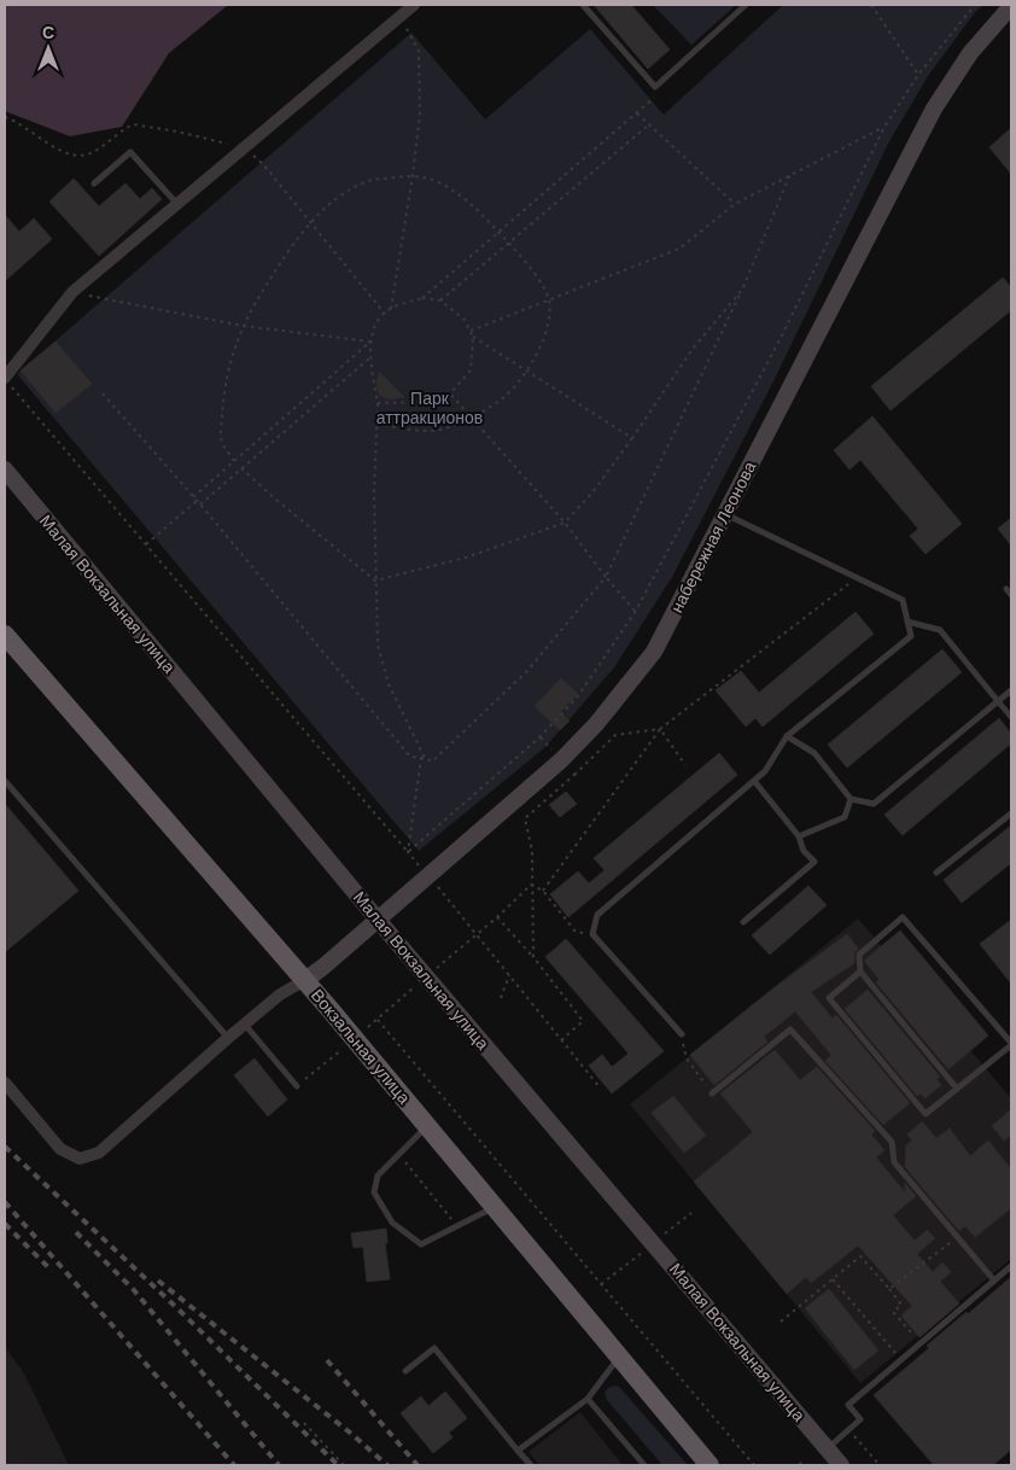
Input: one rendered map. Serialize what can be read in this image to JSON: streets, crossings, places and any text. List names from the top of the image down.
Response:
{
  "streets": {
    "highway": ["Вокзальная улица"],
    "main road": ["набережная Леонова", "Малая Вокзальная улица"]
  },
  "crossings": [
    ["набережная Леонова", "Малая Вокзальная улица"],
    ["набережная Леонова", "Вокзальная улица"]
  ],
  "parks": ["Парк аттракционов"],
  "north": "top"
}
